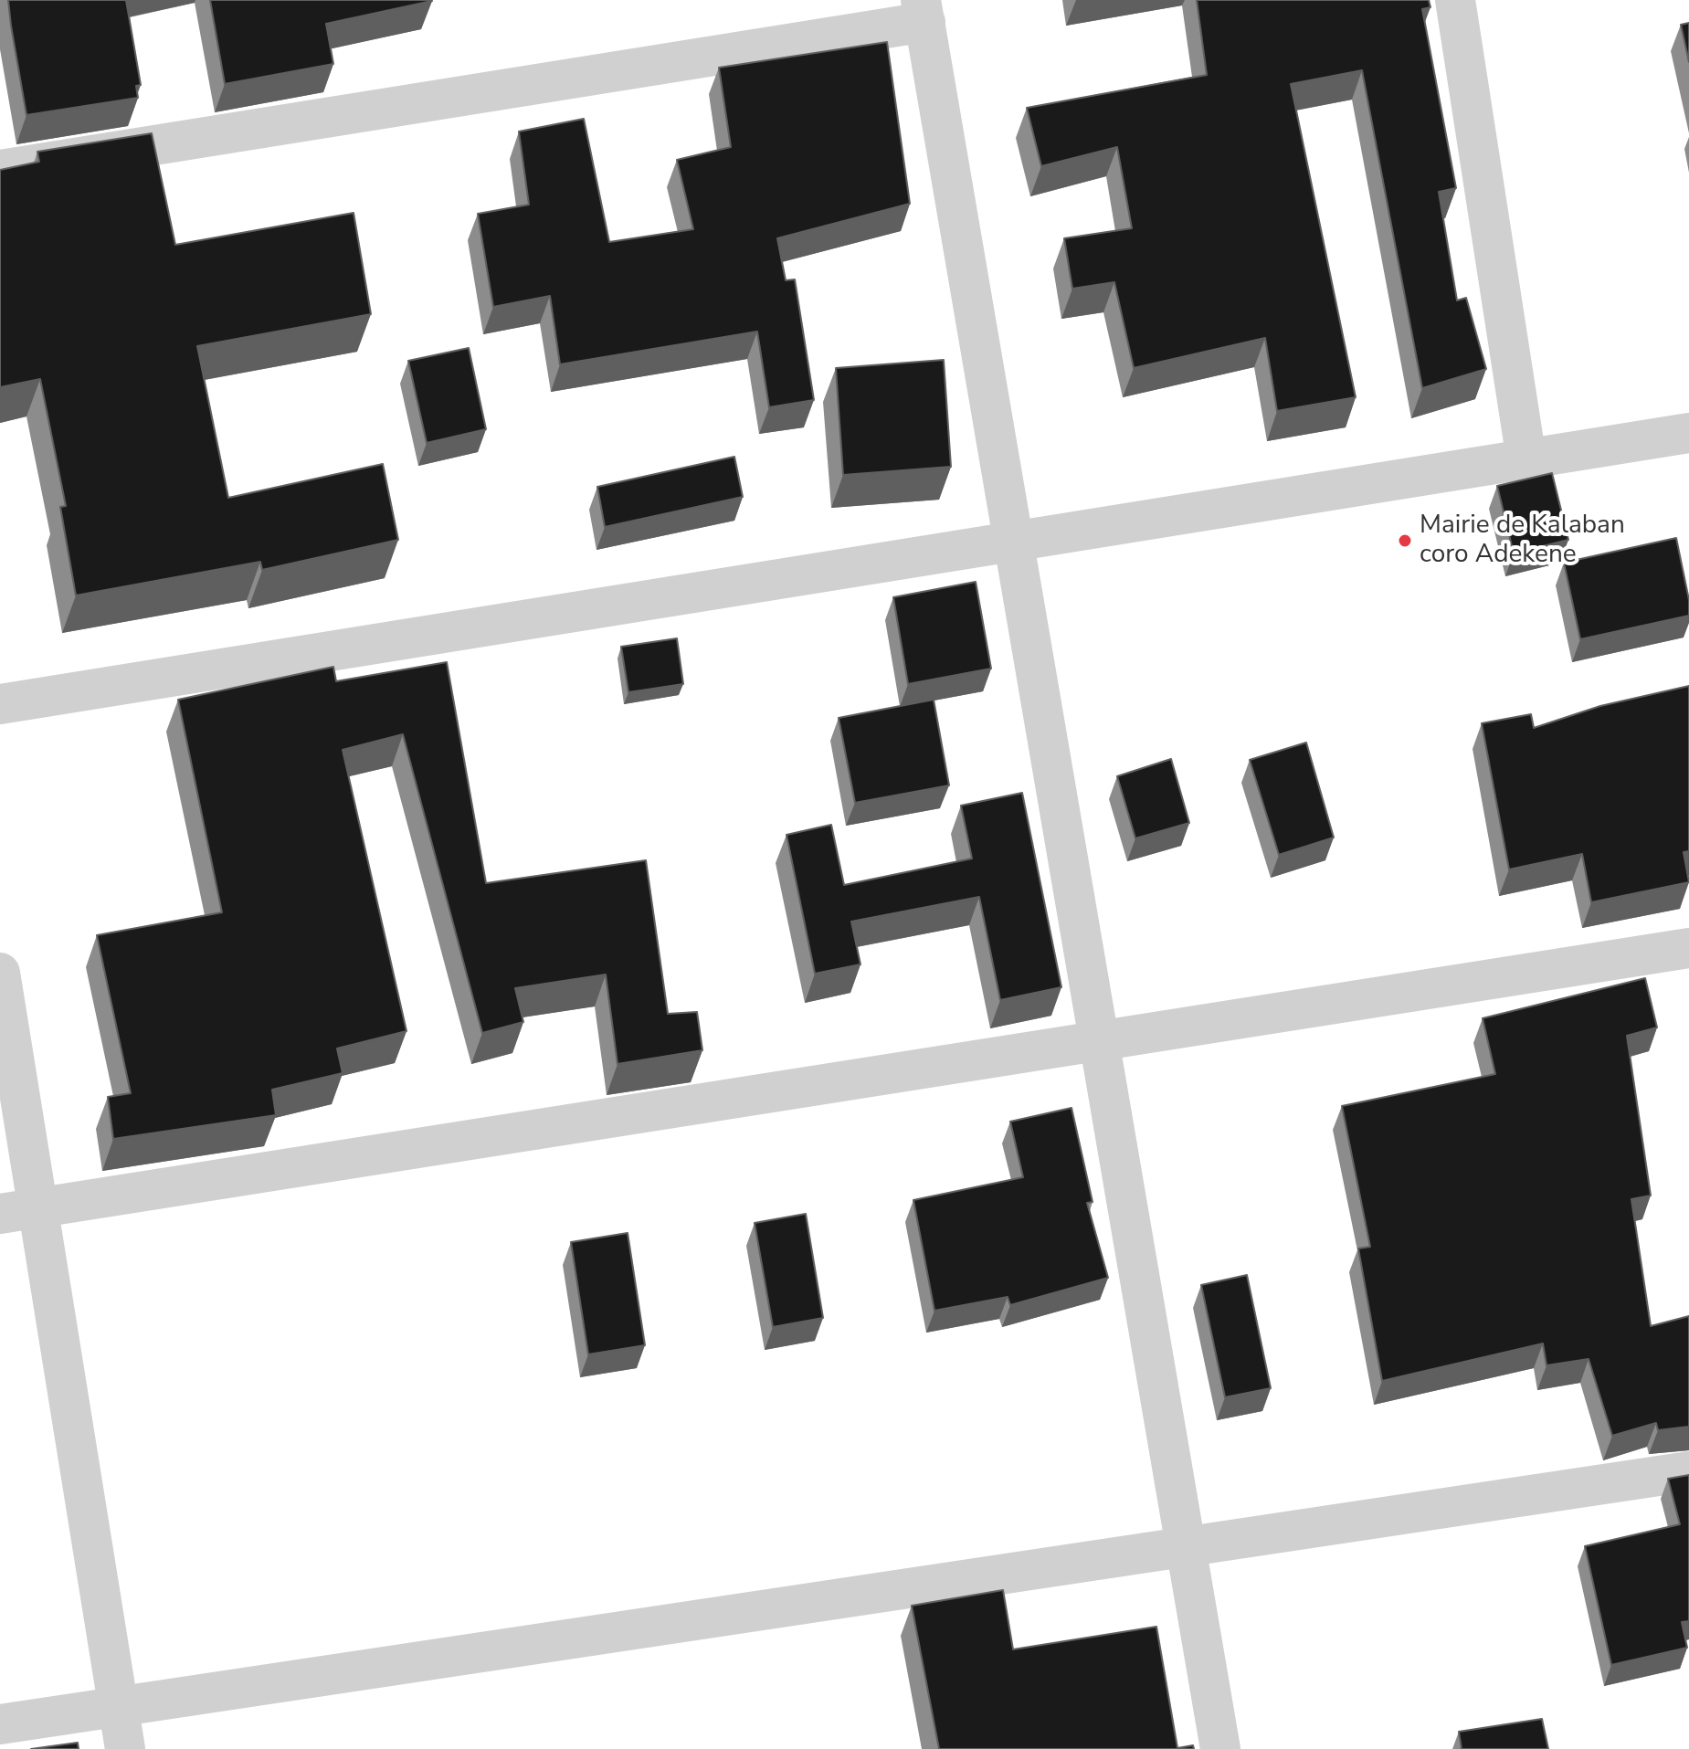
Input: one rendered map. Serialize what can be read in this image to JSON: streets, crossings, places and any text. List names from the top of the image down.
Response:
{
  "places": ["Mairie de Kalaban coro Adekene"]
}
